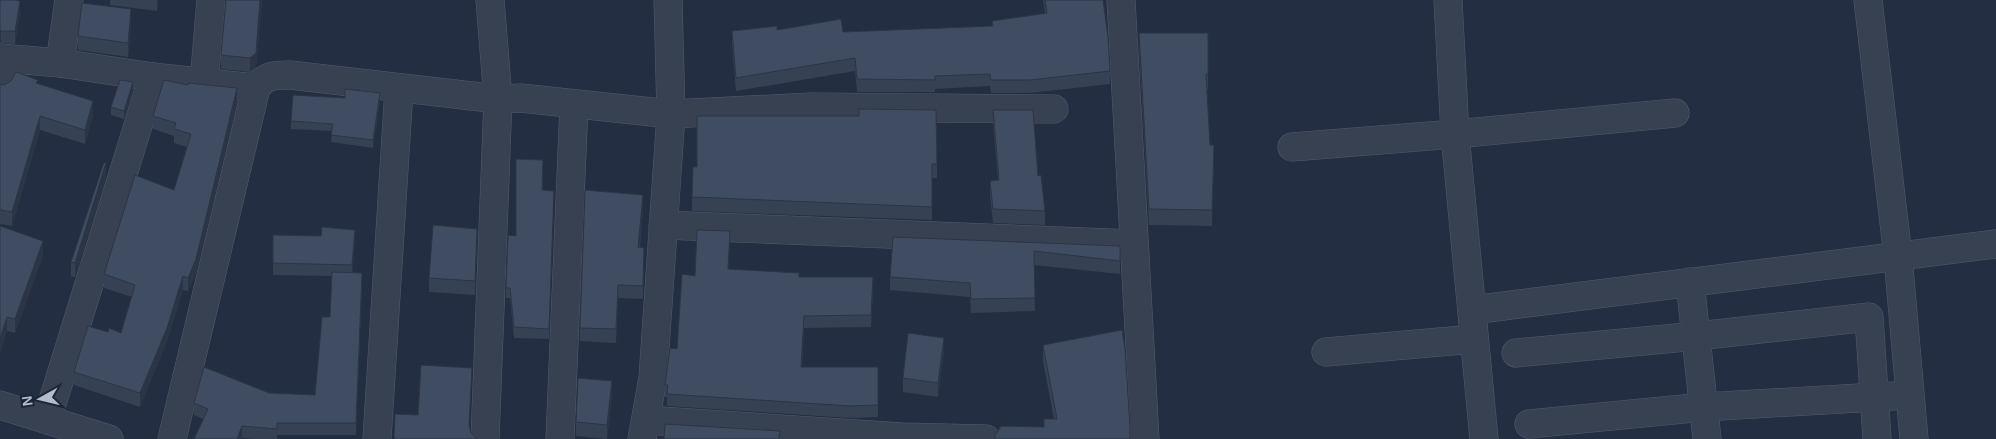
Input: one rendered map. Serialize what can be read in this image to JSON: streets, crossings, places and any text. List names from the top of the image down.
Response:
{
  "north": "left"
}
